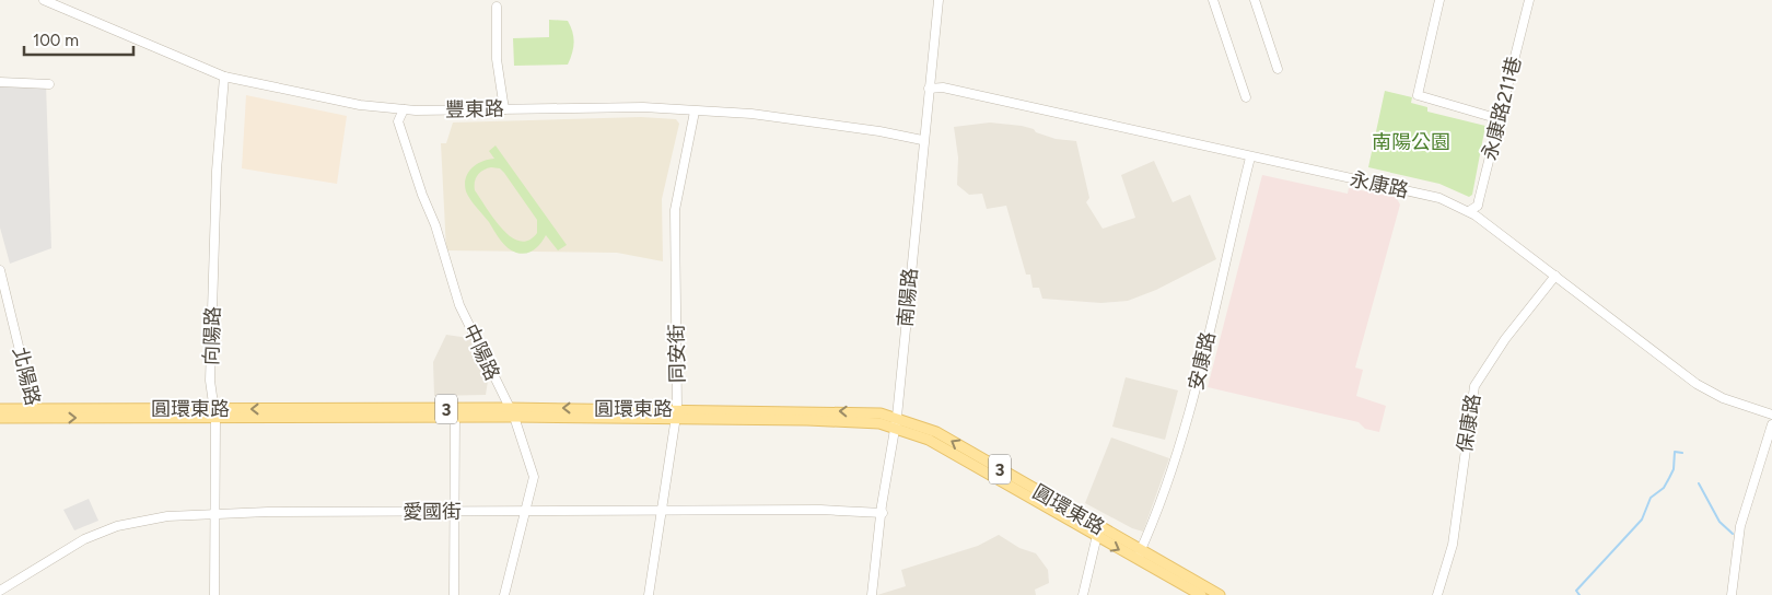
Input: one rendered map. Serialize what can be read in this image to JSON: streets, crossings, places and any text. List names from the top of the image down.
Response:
{
  "streets": {
    "main road": ["圓環東路", "3"],
    "street": [
      "永康路211巷",
      "豐東路",
      "永康路",
      "南陽路",
      "向陽路",
      "中陽路",
      "同安街",
      "安康路",
      "北陽路",
      "保康路",
      "愛國街"
    ]
  },
  "crossings": [
    ["永康路211巷", "永康路"],
    ["豐東路", "南陽路"],
    ["豐東路", "向陽路"],
    ["豐東路", "中陽路"],
    ["豐東路", "同安街"],
    ["永康路", "南陽路"],
    ["永康路", "安康路"],
    ["永康路", "保康路"],
    ["南陽路", "圓環東路"],
    ["南陽路", "愛國街"],
    ["向陽路", "圓環東路"],
    ["向陽路", "愛國街"],
    ["中陽路", "圓環東路"],
    ["中陽路", "愛國街"],
    ["同安街", "圓環東路"],
    ["同安街", "愛國街"],
    ["安康路", "圓環東路"],
    ["北陽路", "圓環東路"]
  ],
  "parks": ["南陽公園"],
  "scale_bar": "100 m"
}
